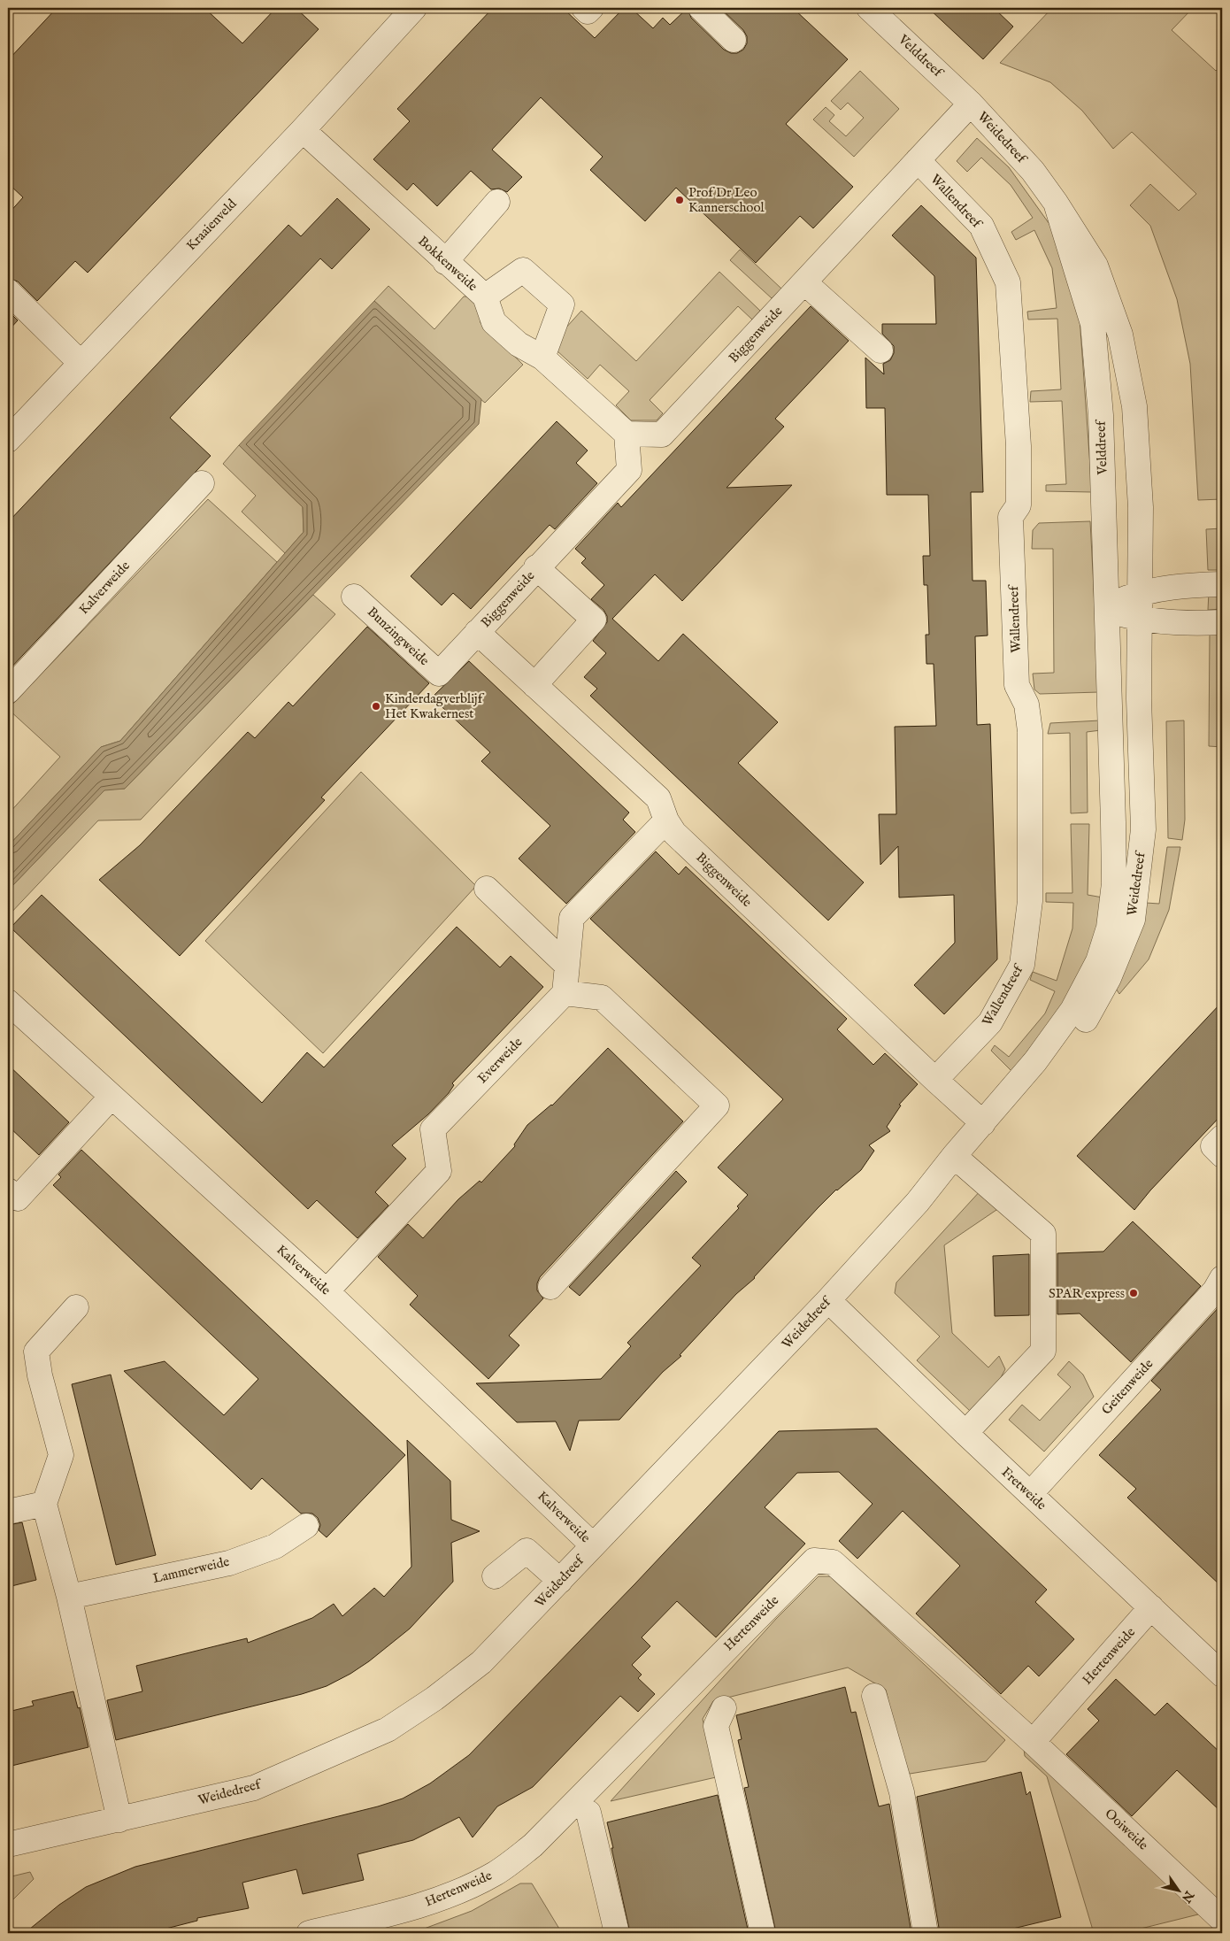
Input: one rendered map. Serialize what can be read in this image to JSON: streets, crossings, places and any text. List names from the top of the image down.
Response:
{
  "streets": {
    "street": [
      "Velddreef",
      "Weidedreef",
      "Wallendreef",
      "Kraaienveld",
      "Bokkenweide",
      "Biggenweide",
      "Kalverweide",
      "Bunzingweide",
      "Everweide",
      "Geitenweide",
      "Fretweide",
      "Lammerweide",
      "Hertenweide",
      "Ooiweide"
    ]
  },
  "crossings": [
    ["Velddreef", "Weidedreef"],
    ["Velddreef", "Biggenweide"],
    ["Weidedreef", "Biggenweide"],
    ["Weidedreef", "Kalverweide"],
    ["Weidedreef", "Fretweide"],
    ["Wallendreef", "Biggenweide"],
    ["Kraaienveld", "Bokkenweide"],
    ["Bokkenweide", "Biggenweide"],
    ["Biggenweide", "Bunzingweide"],
    ["Kalverweide", "Everweide"],
    ["Geitenweide", "Fretweide"],
    ["Fretweide", "Hertenweide"],
    ["Hertenweide", "Ooiweide"]
  ],
  "places": ["Prof Dr Leo Kannerschool", "Kinderdagverblijf Het Kwakernest", "SPAR express"],
  "north": "bottom right"
}
